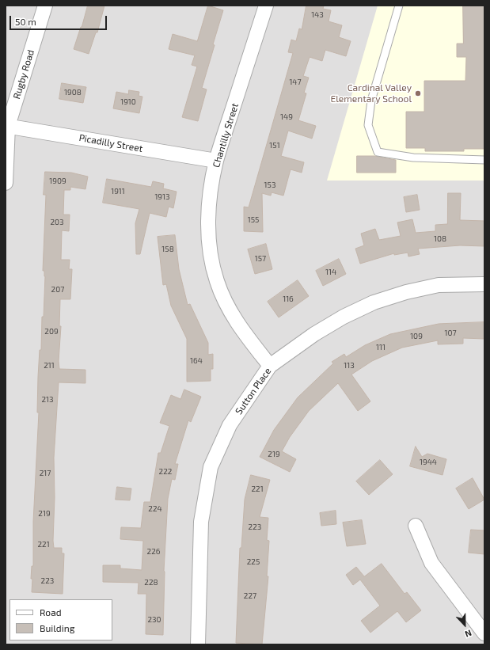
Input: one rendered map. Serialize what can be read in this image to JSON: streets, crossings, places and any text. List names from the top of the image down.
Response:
{
  "streets": {
    "street": [
      "Rugby Road",
      "Chantilly Street",
      "Picadilly Street",
      "Sutton Place"
    ]
  },
  "crossings": [
    ["Rugby Road", "Picadilly Street"],
    ["Chantilly Street", "Picadilly Street"],
    ["Chantilly Street", "Sutton Place"]
  ],
  "places": ["Cardinal Valley Elementary School"],
  "house_numbers": [
    "143",
    "147",
    "1908",
    "1910",
    "149",
    "151",
    "1909",
    "153",
    "1911",
    "1913",
    "155",
    "203",
    "108",
    "158",
    "157",
    "114",
    "207",
    "116",
    "209",
    "107",
    "109",
    "111",
    "164",
    "211",
    "113",
    "213",
    "219",
    "1944",
    "222",
    "217",
    "221",
    "224",
    "219",
    "223",
    "221",
    "226",
    "225",
    "223",
    "228",
    "227",
    "230"
  ],
  "legend": ["Road", "Building"],
  "scale_bar": "50 m",
  "north": "bottom"
}
